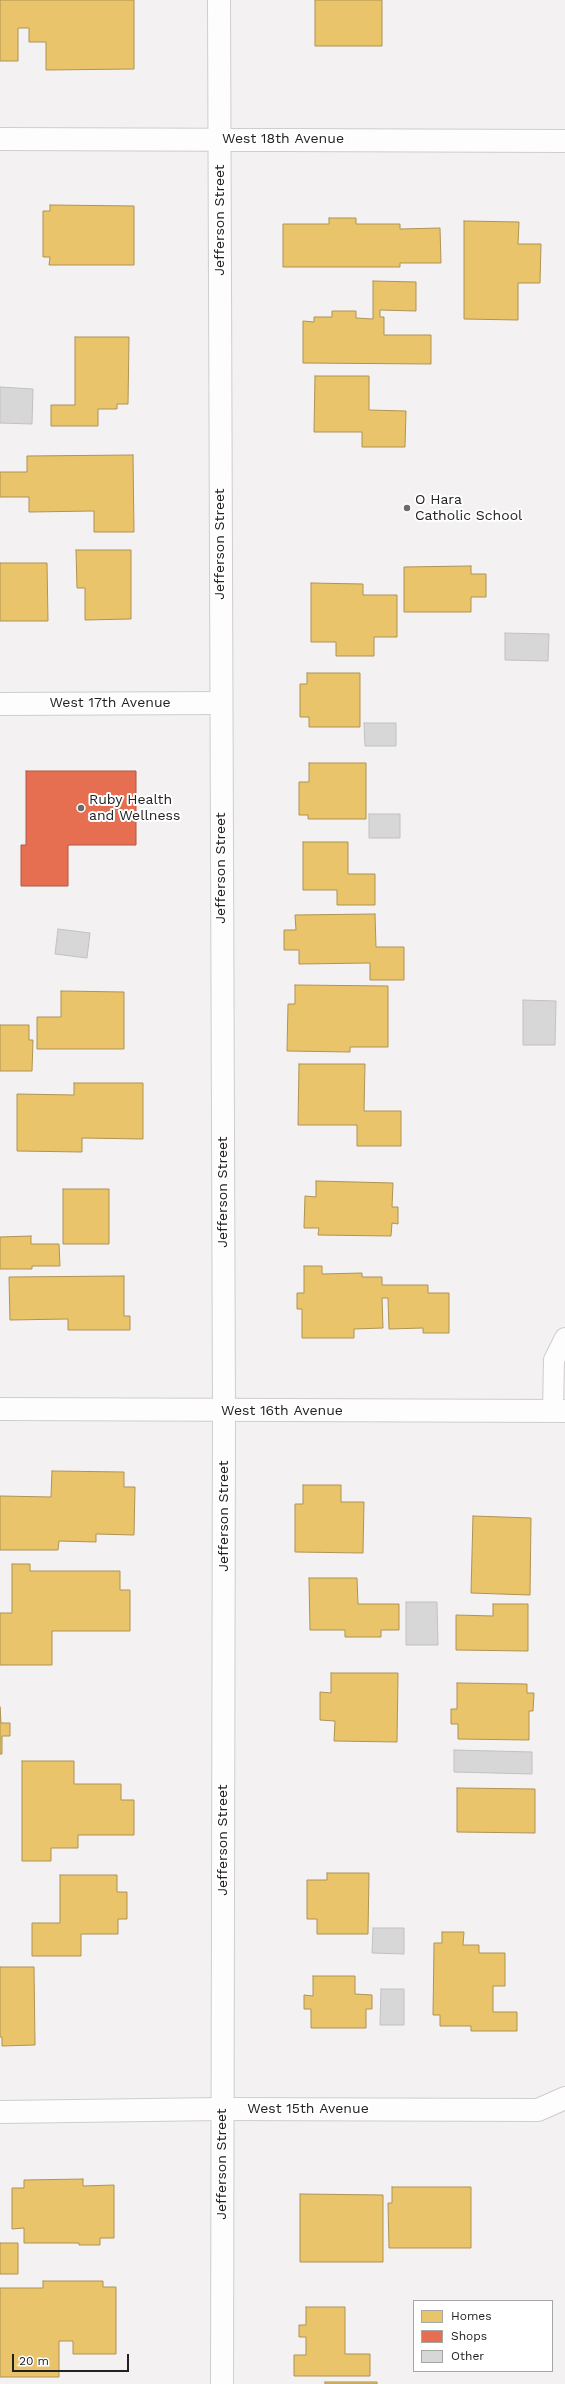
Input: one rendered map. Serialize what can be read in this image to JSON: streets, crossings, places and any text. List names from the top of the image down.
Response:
{
  "streets": {
    "street": [
      "West 18th Avenue",
      "Jefferson Street",
      "West 17th Avenue",
      "West 16th Avenue",
      "West 15th Avenue"
    ]
  },
  "crossings": [
    ["West 18th Avenue", "Jefferson Street"],
    ["Jefferson Street", "West 17th Avenue"],
    ["Jefferson Street", "West 16th Avenue"],
    ["Jefferson Street", "West 15th Avenue"]
  ],
  "places": ["O Hara Catholic School", "Ruby Health and Wellness"],
  "legend": ["Homes", "Shops", "Other"],
  "scale_bar": "20 m"
}
